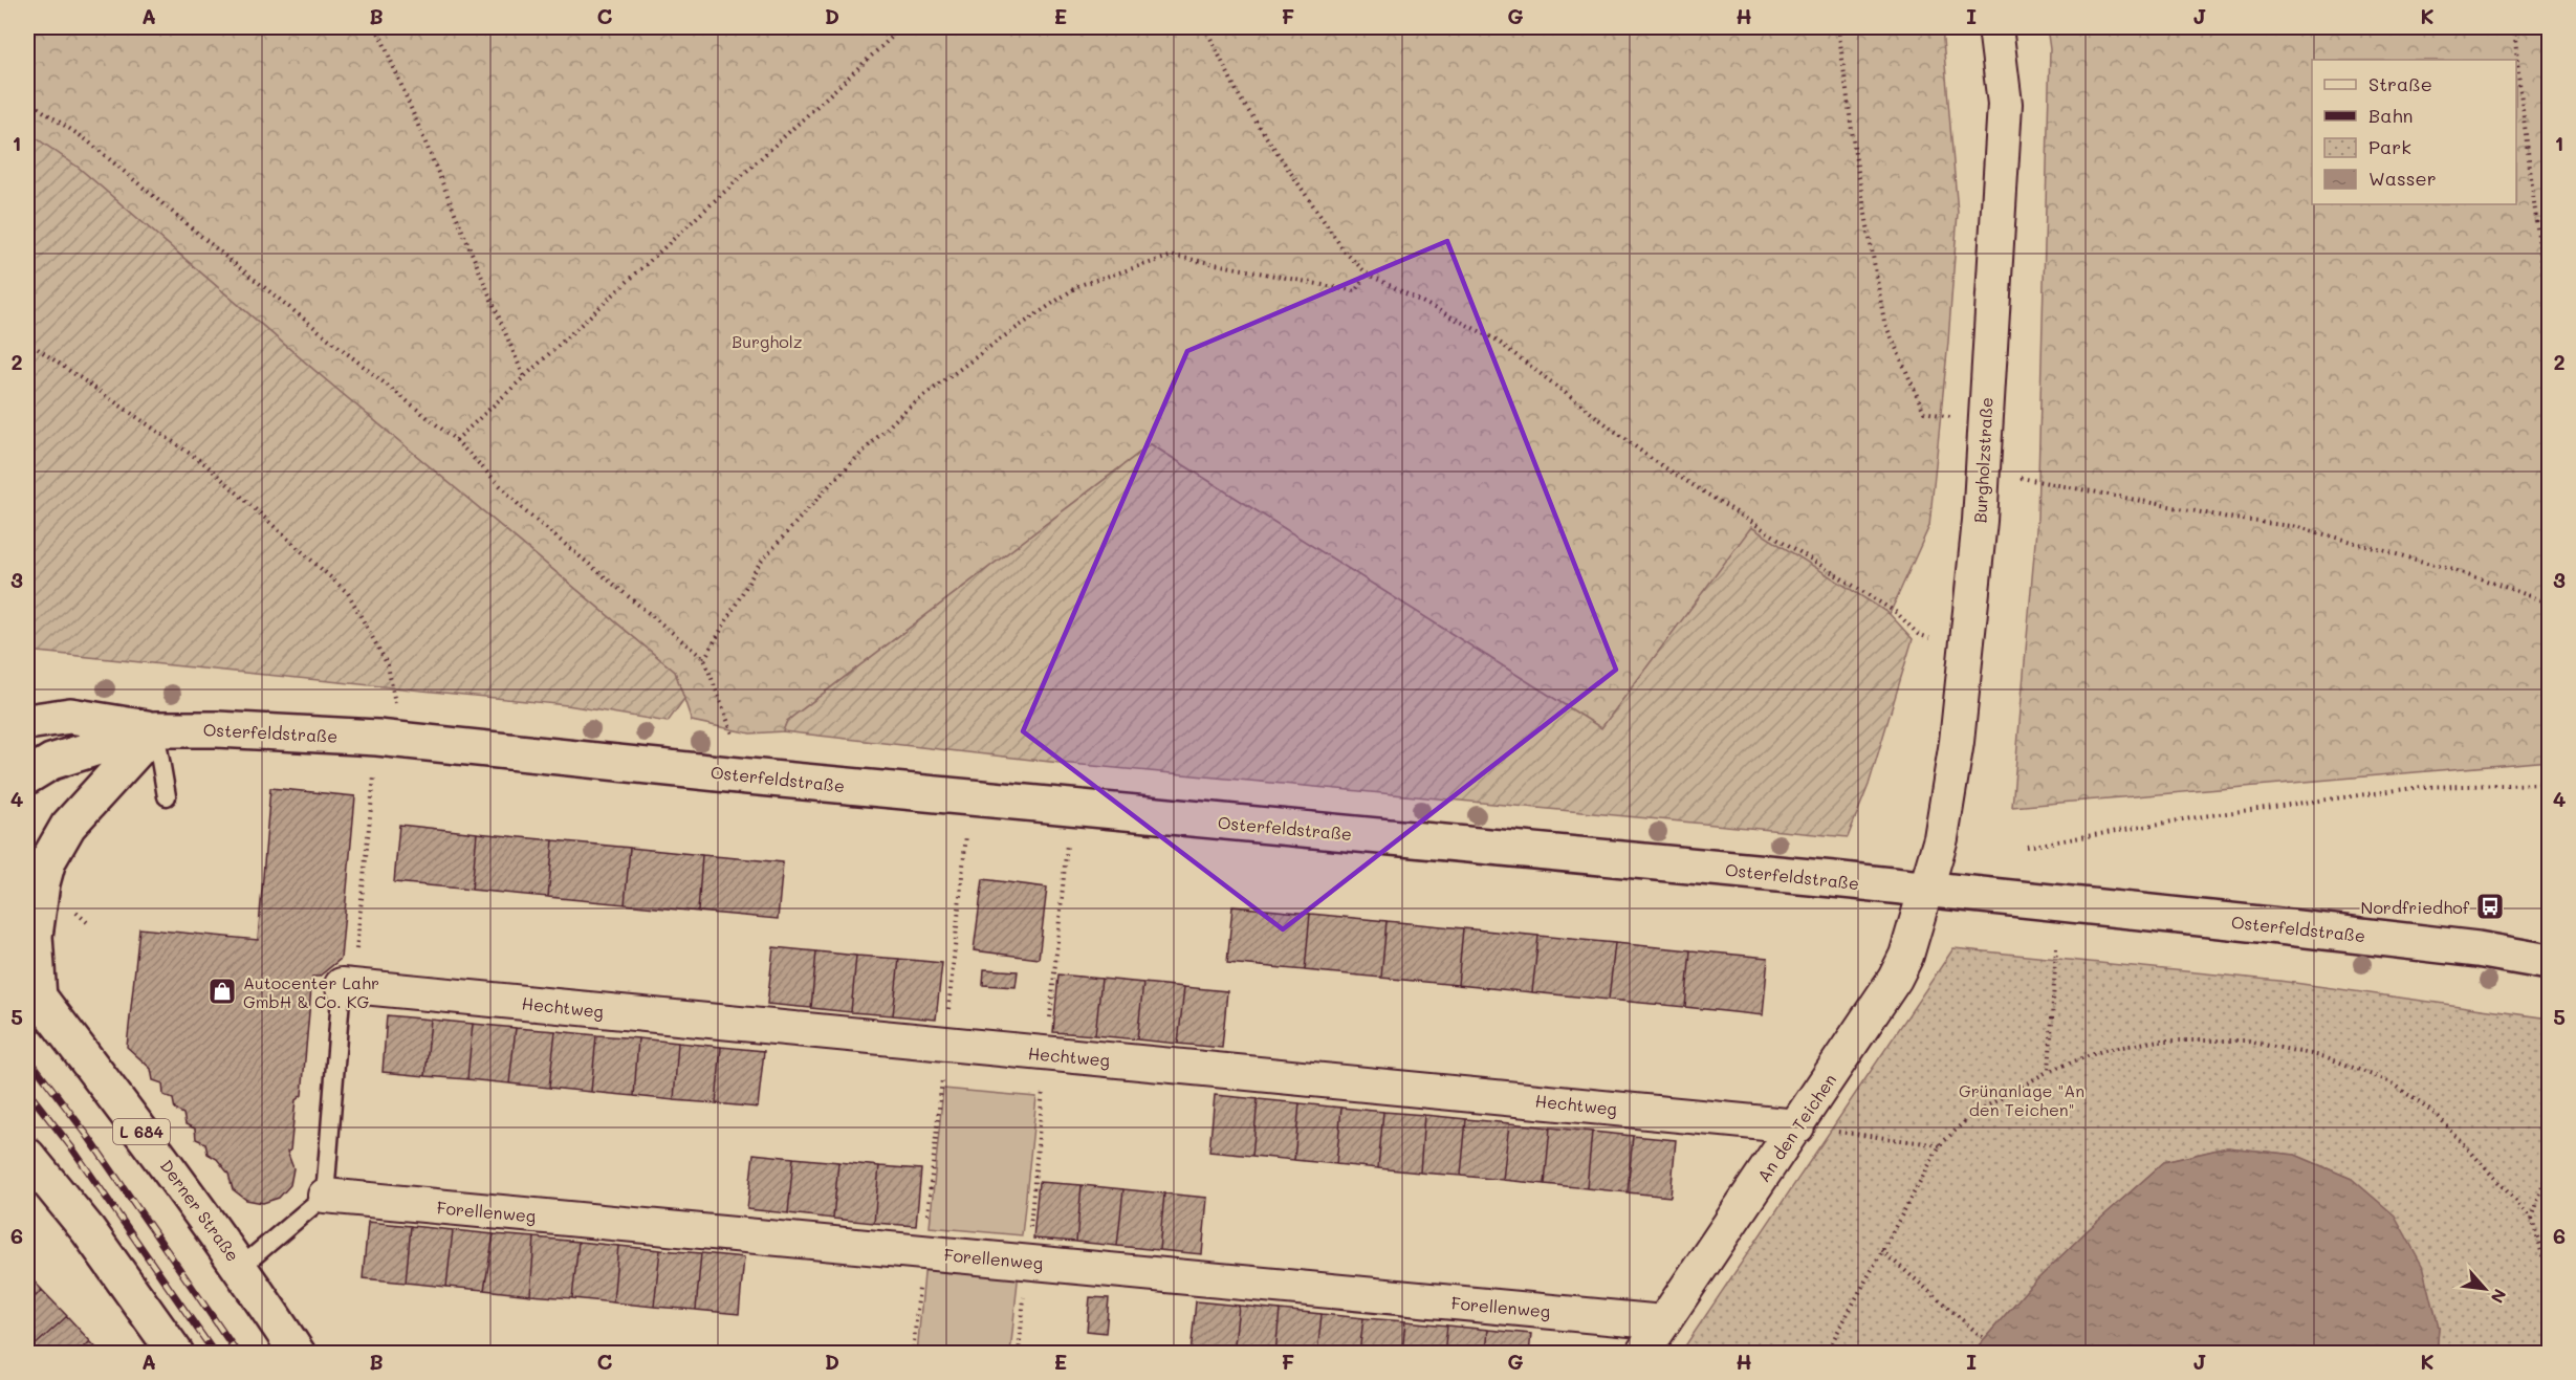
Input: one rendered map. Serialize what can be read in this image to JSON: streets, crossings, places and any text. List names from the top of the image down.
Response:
{
  "streets": {
    "street": [
      "Burgholzstraße",
      "Osterfeldstraße",
      "Hechtweg",
      "An den Teichen",
      "L 684",
      "Derner Straße",
      "Forellenweg"
    ]
  },
  "crossings": [
    ["Burgholzstraße", "Osterfeldstraße"],
    ["Burgholzstraße", "An den Teichen"],
    ["Osterfeldstraße", "An den Teichen"],
    ["Hechtweg", "An den Teichen"],
    ["An den Teichen", "Forellenweg"]
  ],
  "parks": ["Burgholz", "Grünanlage \"An den Teichen\""],
  "places": {
    "bus stop": ["Nordfriedhof"],
    "shop": ["Autocenter Lahr GmbH & Co. KG"]
  },
  "legend": [
    "Straße",
    "Bahn",
    "Park",
    "Wasser"
  ],
  "north": "bottom right",
  "grid": {
    "columns": [
      "A",
      "B",
      "C",
      "D",
      "E",
      "F",
      "G",
      "H",
      "I",
      "J",
      "K"
    ],
    "rows": [
      "1",
      "2",
      "3",
      "4",
      "5",
      "6"
    ]
  }
}
